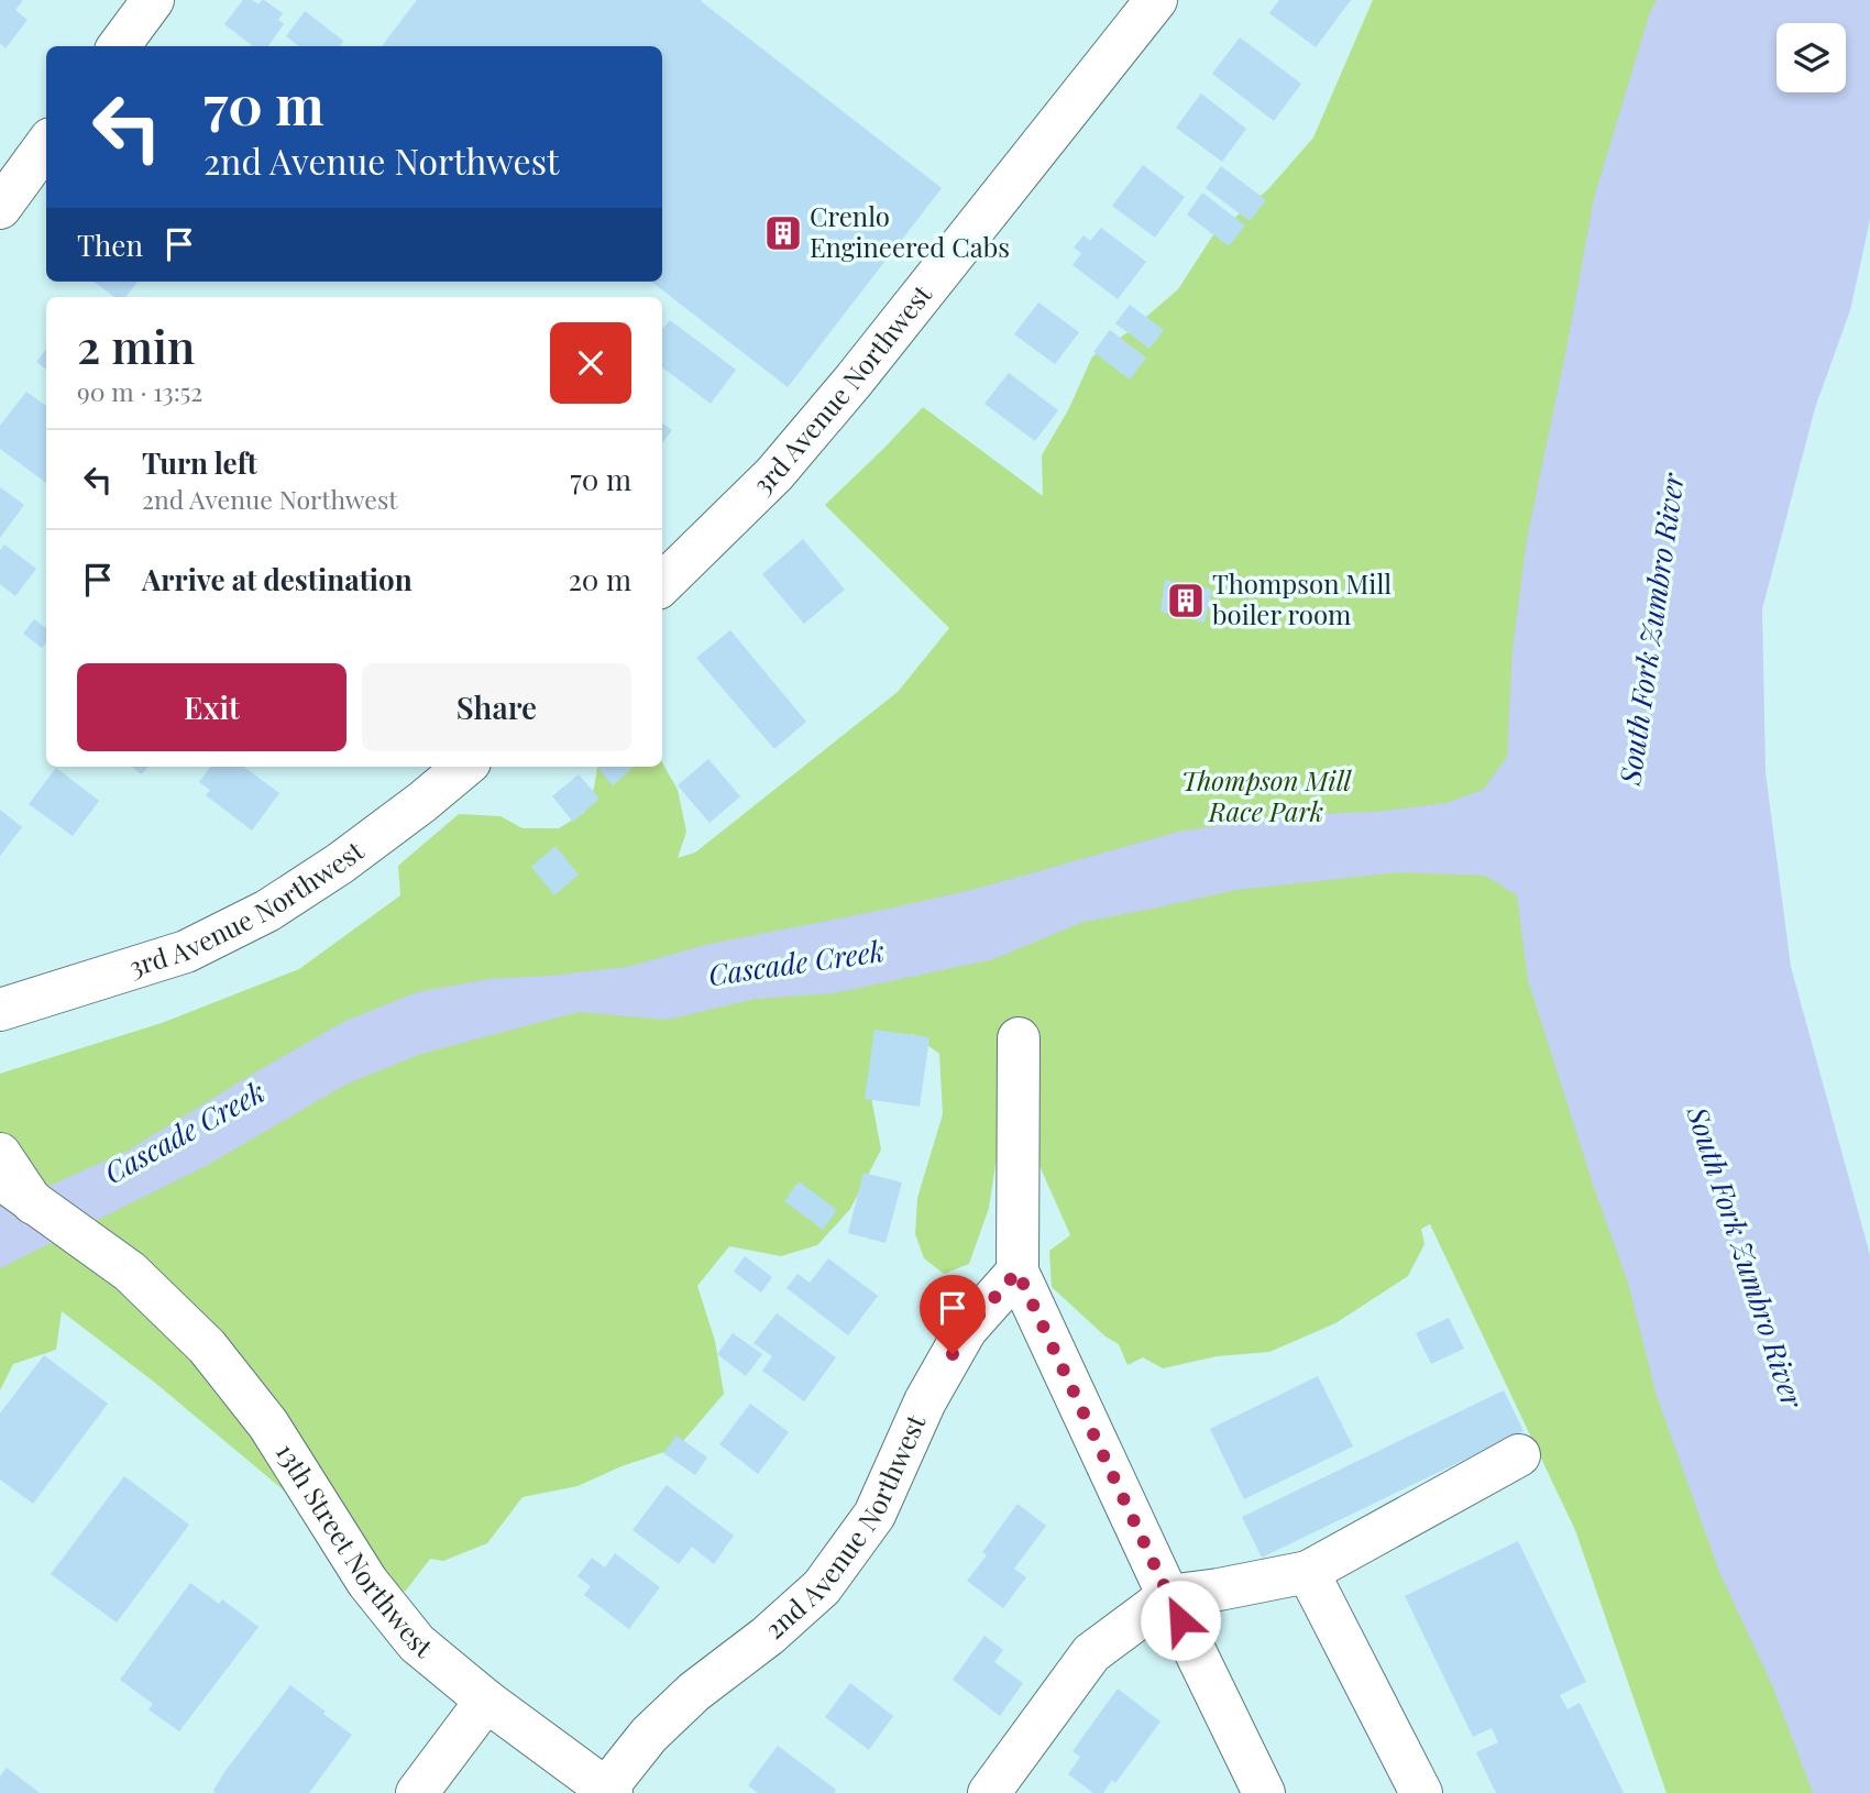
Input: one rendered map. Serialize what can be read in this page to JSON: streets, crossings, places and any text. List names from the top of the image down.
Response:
{
  "streets": {
    "street": ["3rd Avenue Northwest", "2nd Avenue Northwest", "13th Street Northwest"]
  },
  "crossings": [
    ["2nd Avenue Northwest", "13th Street Northwest"]
  ],
  "water": ["South Fork Zumbro River", "Cascade Creek"],
  "parks": ["Thompson Mill Race Park"],
  "places": {
    "building": ["Crenlo Engineered Cabs", "Thompson Mill boiler room"]
  },
  "page": {
    "turn": ["70 m", "2nd Avenue Northwest"],
    "then": "Then",
    "heading": ["2 min", "90 m · 13:52"],
    "list": [
      {
        "name": "Turn left",
        "note": "2nd Avenue Northwest",
        "value": "70 m"
      },
      {
        "name": "Arrive at destination",
        "value": "20 m"
      }
    ],
    "buttons": ["Exit", "Share"]
  }
}
